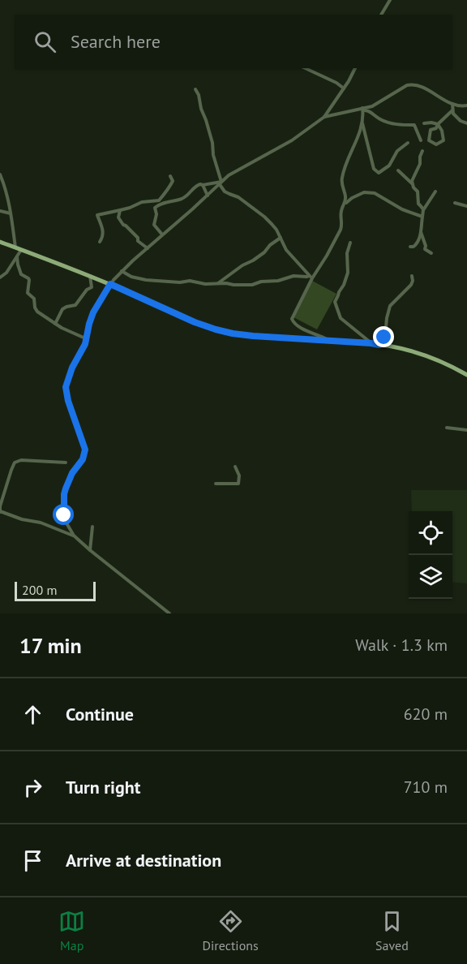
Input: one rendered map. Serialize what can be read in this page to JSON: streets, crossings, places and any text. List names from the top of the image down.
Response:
{
  "scale_bar": "200 m",
  "page": {
    "search": "Search here",
    "scale": "200 m",
    "heading": ["17 min", "Walk · 1.3 km"],
    "list": [
      ["Continue", "620 m"],
      ["Turn right", "710 m"],
      "Arrive at destination"
    ],
    "nav": ["Map", "Directions", "Saved"]
  }
}
